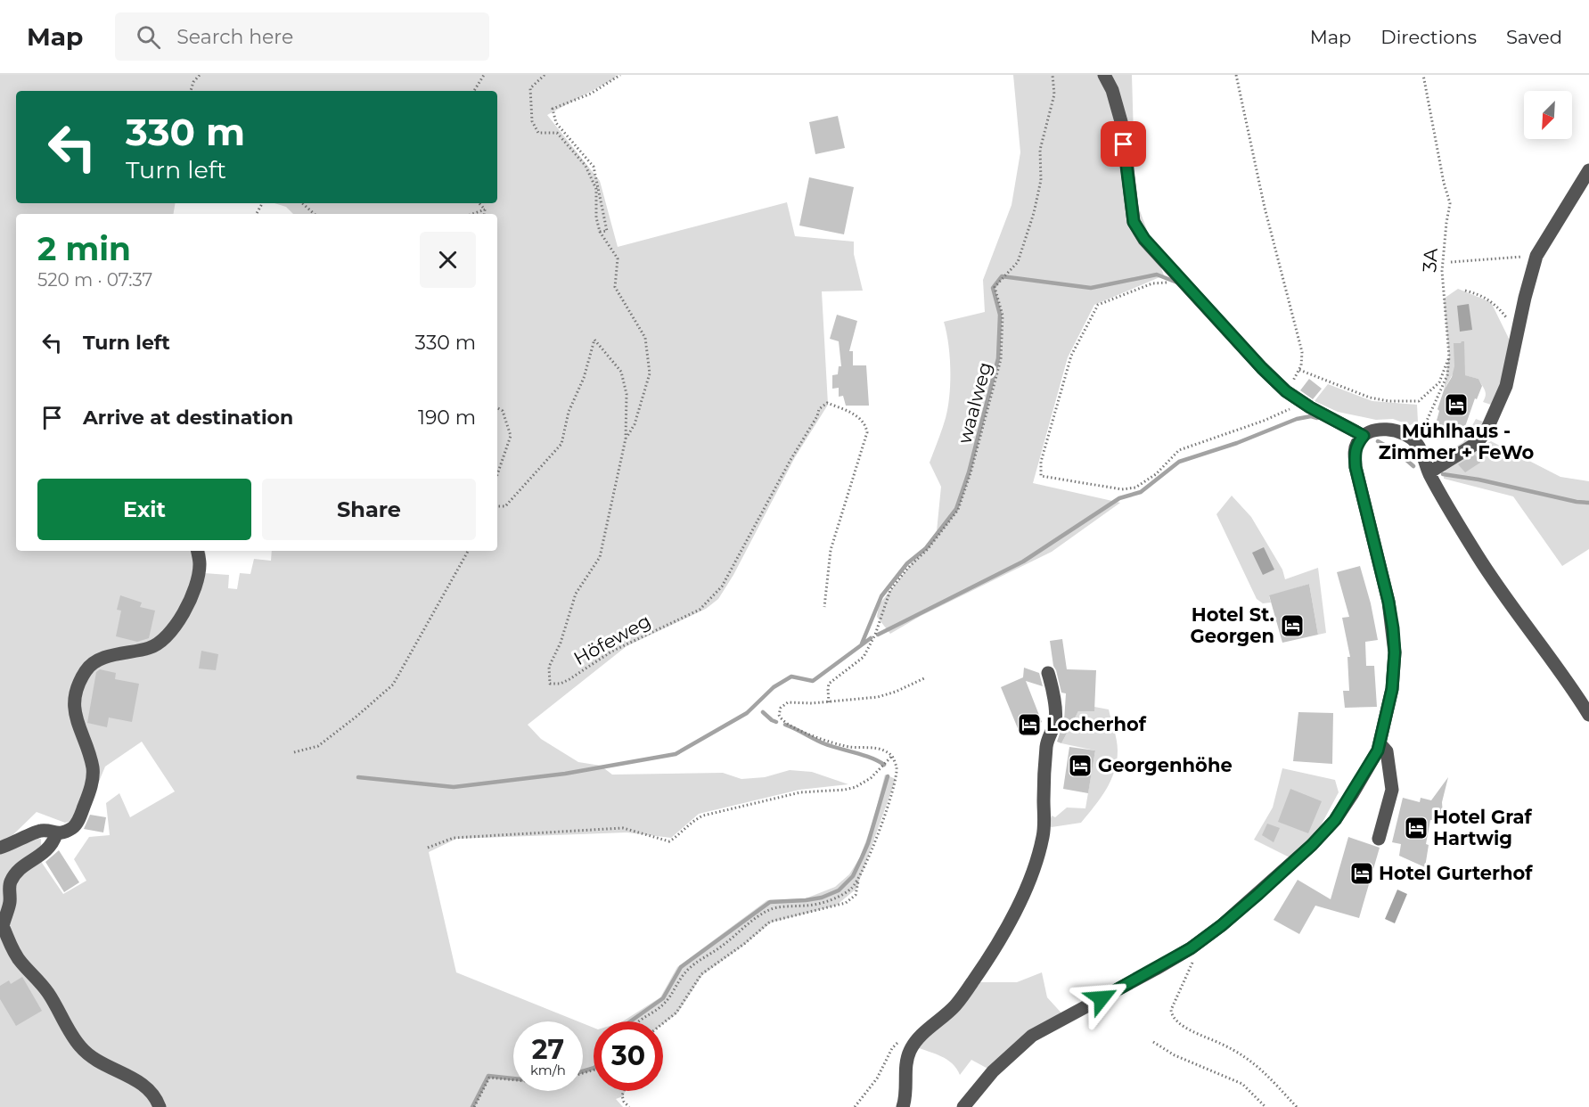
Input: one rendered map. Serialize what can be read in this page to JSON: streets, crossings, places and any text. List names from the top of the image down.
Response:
{
  "streets": {
    "path": ["3A", "waalweg", "Höfeweg"]
  },
  "places": {
    "hotel": [
      "Mühlhaus - Zimmer + FeWo",
      "Hotel St. Georgen",
      "Locherhof",
      "Georgenhöhe",
      "Hotel Graf Hartwig",
      "Hotel Gurterhof"
    ]
  },
  "north": "bottom left",
  "page": {
    "header": "Map",
    "search": "Search here",
    "nav": ["Map", "Directions", "Saved"],
    "turn": ["330 m", "Turn left"],
    "heading": ["2 min", "520 m · 07:37"],
    "list": [
      {
        "name": "Turn left",
        "value": "330 m"
      },
      {
        "name": "Arrive at destination",
        "value": "190 m"
      }
    ],
    "buttons": ["Exit", "Share"],
    "speed": "27 km/h",
    "limit": "30"
  }
}
